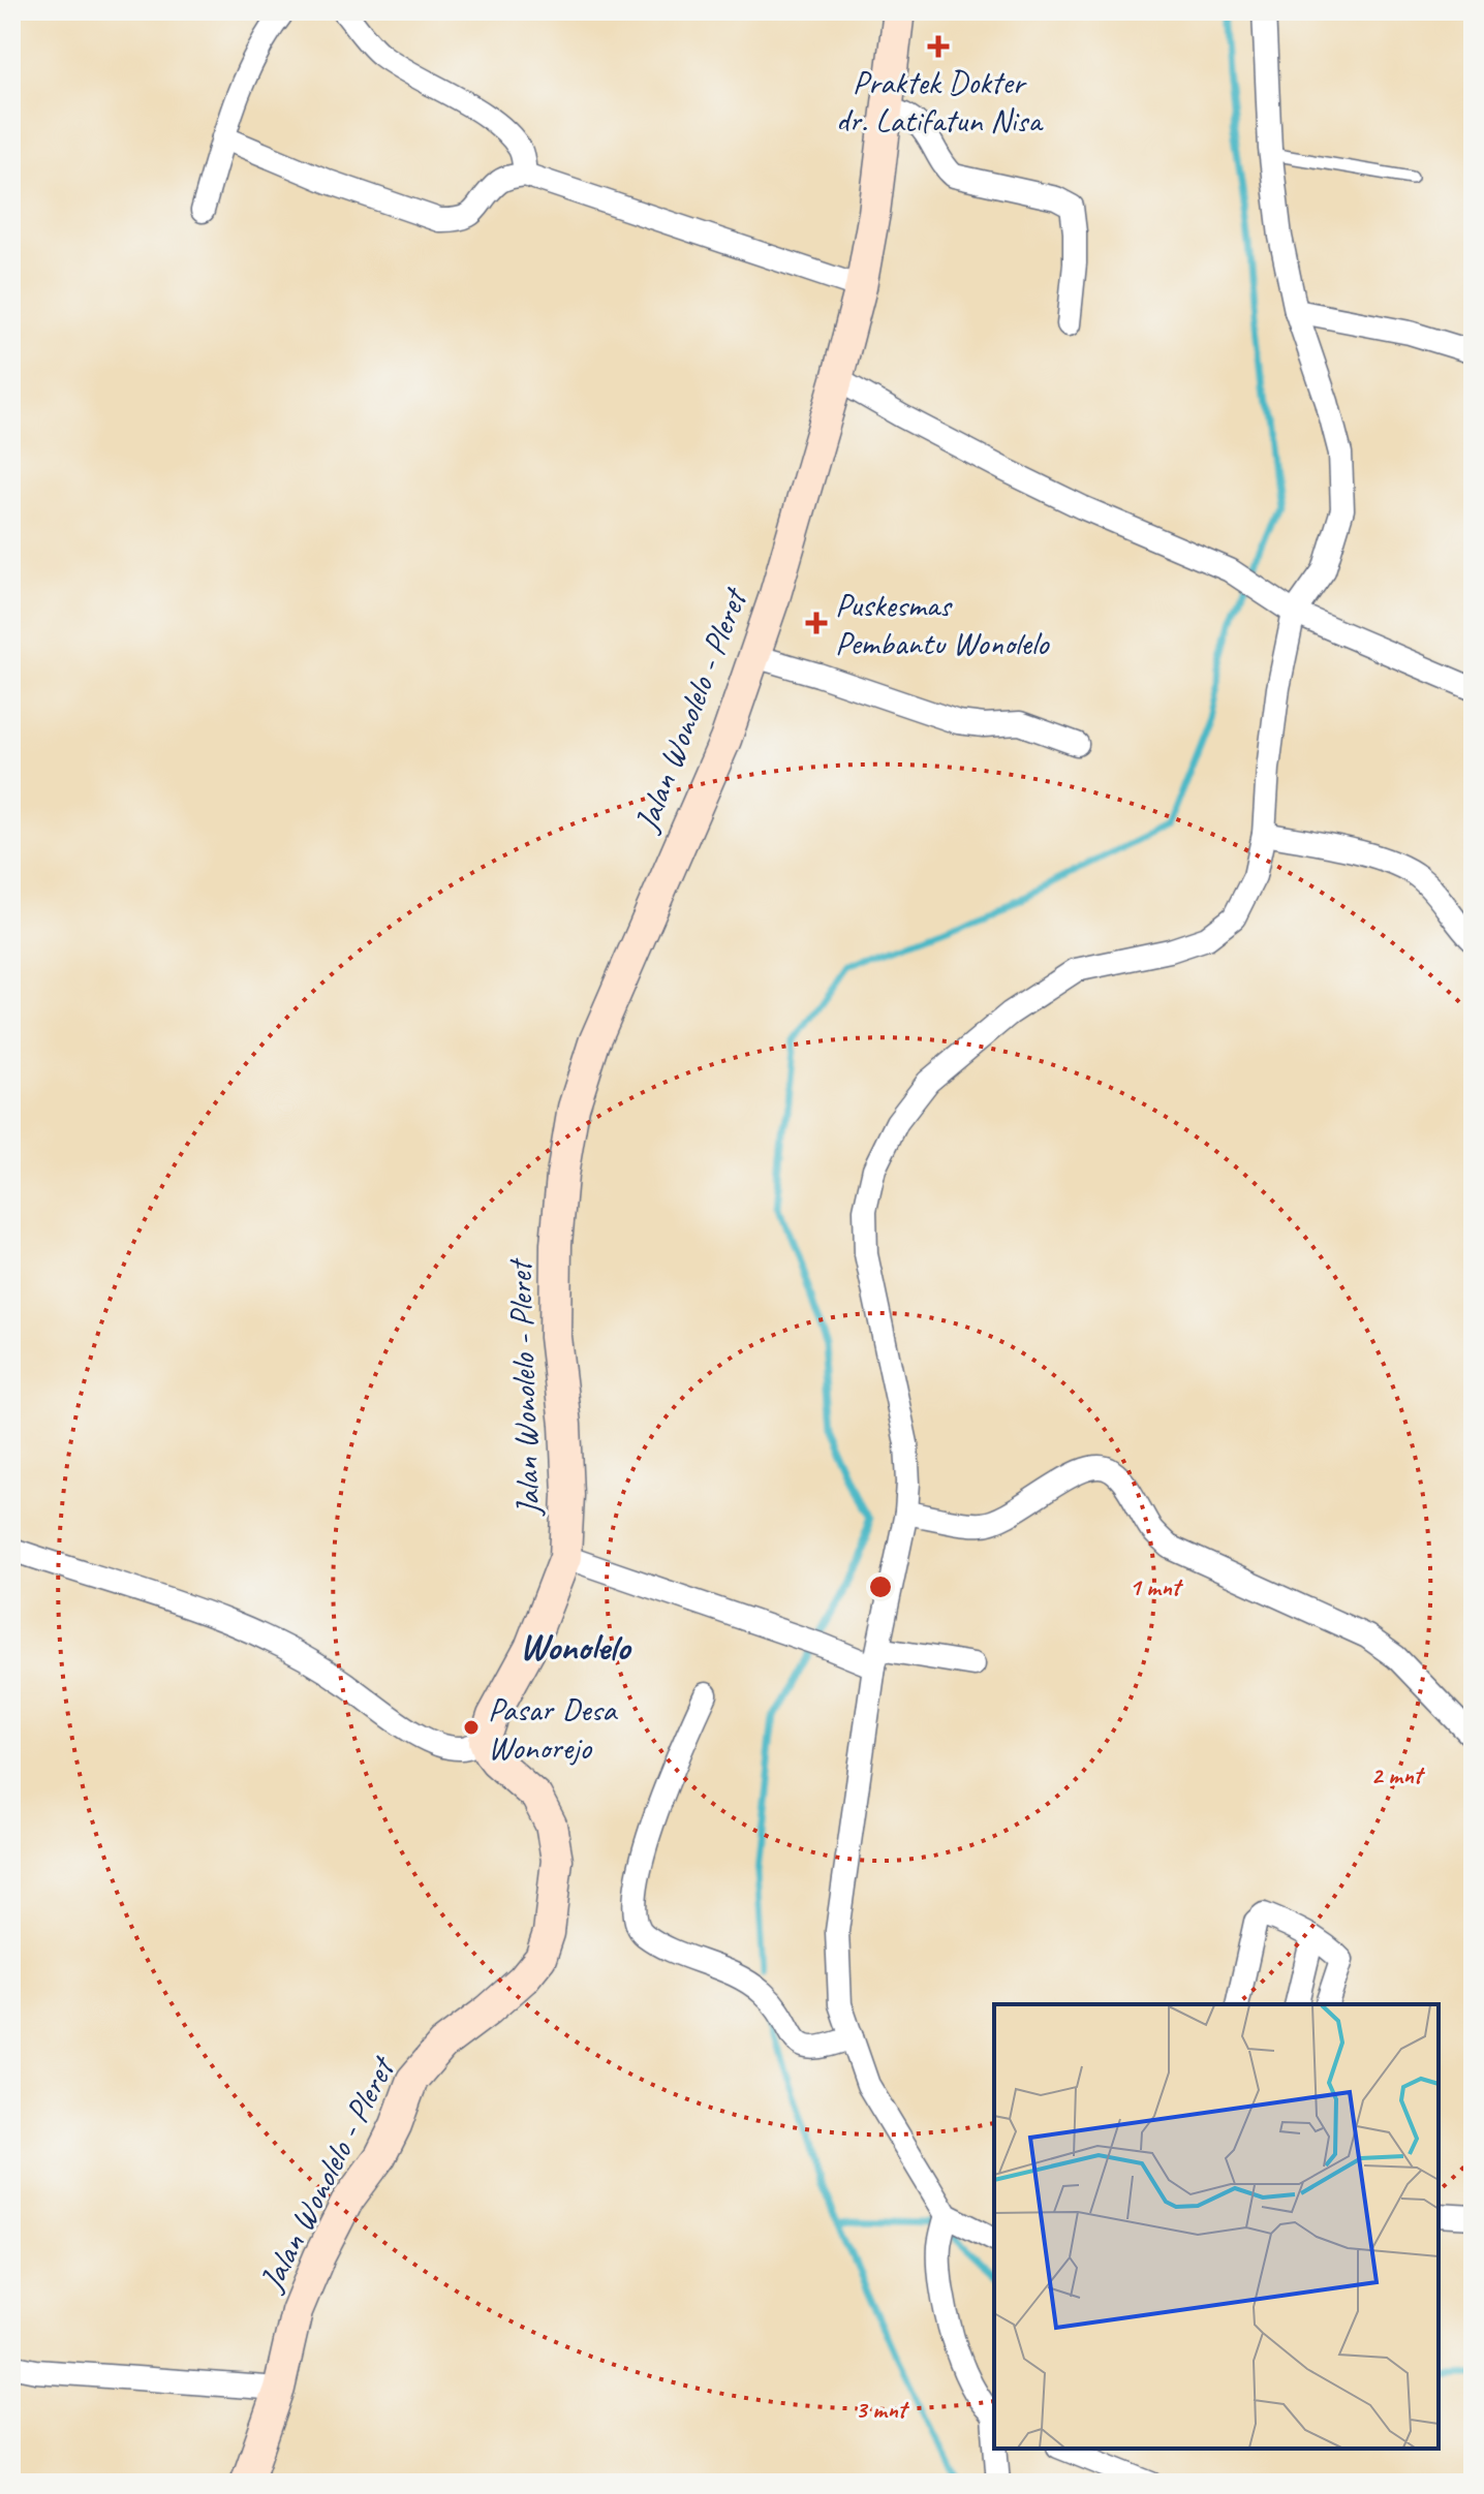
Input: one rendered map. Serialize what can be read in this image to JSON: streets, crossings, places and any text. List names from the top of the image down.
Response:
{
  "streets": {
    "main road": ["Jalan Wonolelo - Pleret"]
  },
  "districts": ["Wonolelo"],
  "places": {
    "health": ["Praktek Dokter dr. Latifatun Nisa", "Puskesmas Pembantu Wonolelo"],
    "other": ["Pasar Desa Wonorejo"]
  },
  "rings": ["1 mnt", "2 mnt", "3 mnt"]
}
